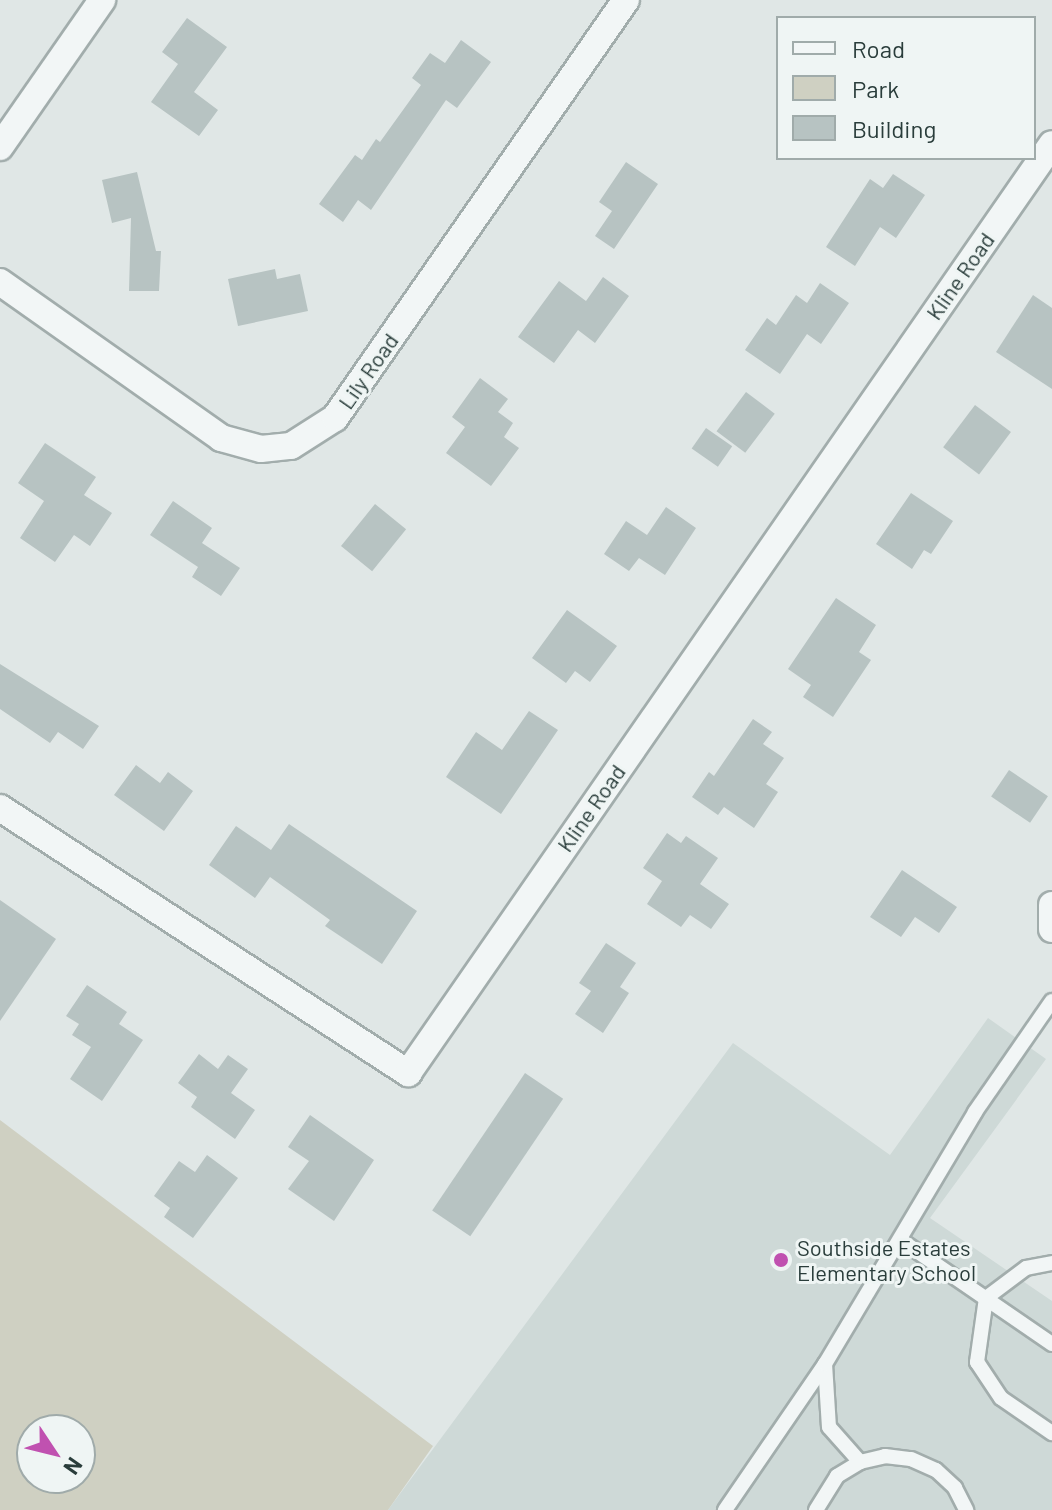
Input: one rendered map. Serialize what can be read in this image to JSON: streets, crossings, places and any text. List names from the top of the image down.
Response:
{
  "streets": {
    "street": ["Kline Road", "Lily Road"]
  },
  "places": ["Southside Estates Elementary School"],
  "legend": ["Road", "Park", "Building"],
  "north": "bottom right"
}
